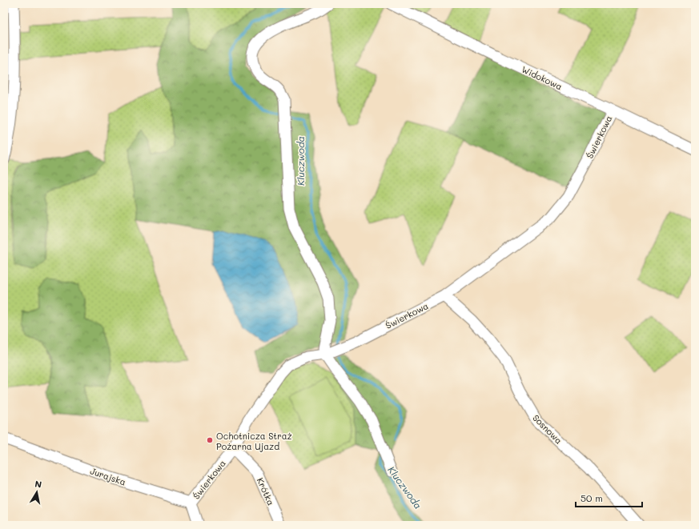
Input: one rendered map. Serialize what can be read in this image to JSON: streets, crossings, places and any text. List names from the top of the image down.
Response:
{
  "streets": {
    "street": [
      "Widokowa",
      "Świerkowa",
      "Sosnowa",
      "Jurajska",
      "Krótka"
    ]
  },
  "crossings": [
    ["Widokowa", "Świerkowa"],
    ["Świerkowa", "Sosnowa"],
    ["Świerkowa", "Jurajska"],
    ["Świerkowa", "Krótka"]
  ],
  "water": ["Kluczwoda"],
  "places": ["Ochotnicza Straż Pożarna Ujazd"],
  "scale_bar": "50 m",
  "north": "top"
}
